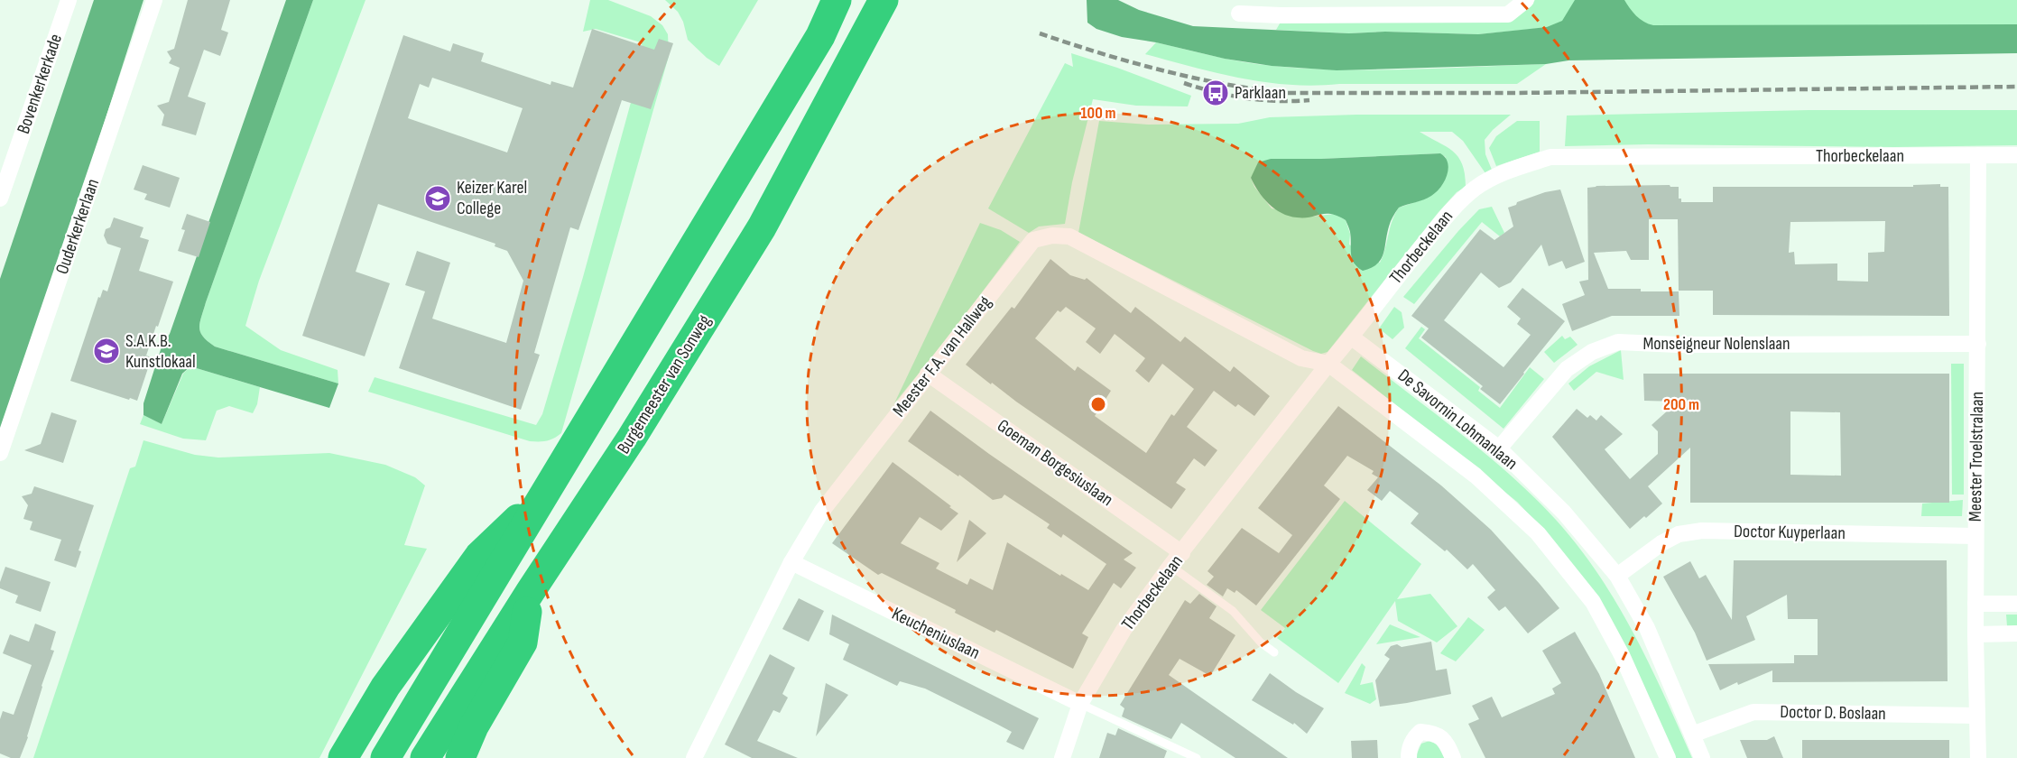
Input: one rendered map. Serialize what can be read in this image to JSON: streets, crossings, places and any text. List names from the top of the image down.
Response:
{
  "streets": {
    "highway": ["Burgemeester van Sonweg"],
    "street": [
      "Bovenkerkerkade",
      "Thorbeckelaan",
      "Ouderkerkerlaan",
      "Monseigneur Nolenslaan",
      "Meester F.A. van Hallweg",
      "De Savornin Lohmanlaan",
      "Meester Troelstralaan",
      "Goeman Borgesiuslaan",
      "Doctor Kuyperlaan",
      "Keucheniuslaan",
      "Doctor D. Boslaan"
    ]
  },
  "crossings": [
    ["Thorbeckelaan", "Meester F.A. van Hallweg"],
    ["Thorbeckelaan", "De Savornin Lohmanlaan"],
    ["Thorbeckelaan", "Meester Troelstralaan"],
    ["Thorbeckelaan", "Goeman Borgesiuslaan"],
    ["Thorbeckelaan", "Keucheniuslaan"],
    ["Monseigneur Nolenslaan", "De Savornin Lohmanlaan"],
    ["Monseigneur Nolenslaan", "Meester Troelstralaan"],
    ["Meester F.A. van Hallweg", "De Savornin Lohmanlaan"],
    ["Meester F.A. van Hallweg", "Goeman Borgesiuslaan"],
    ["Meester F.A. van Hallweg", "Keucheniuslaan"],
    ["De Savornin Lohmanlaan", "Doctor Kuyperlaan"],
    ["De Savornin Lohmanlaan", "Doctor D. Boslaan"],
    ["Meester Troelstralaan", "Doctor Kuyperlaan"],
    ["Meester Troelstralaan", "Doctor D. Boslaan"]
  ],
  "places": {
    "bus stop": ["Parklaan"],
    "school or university": ["Keizer Karel College", "S.A.K.B. Kunstlokaal"]
  },
  "rings": ["100 m", "200 m"]
}
